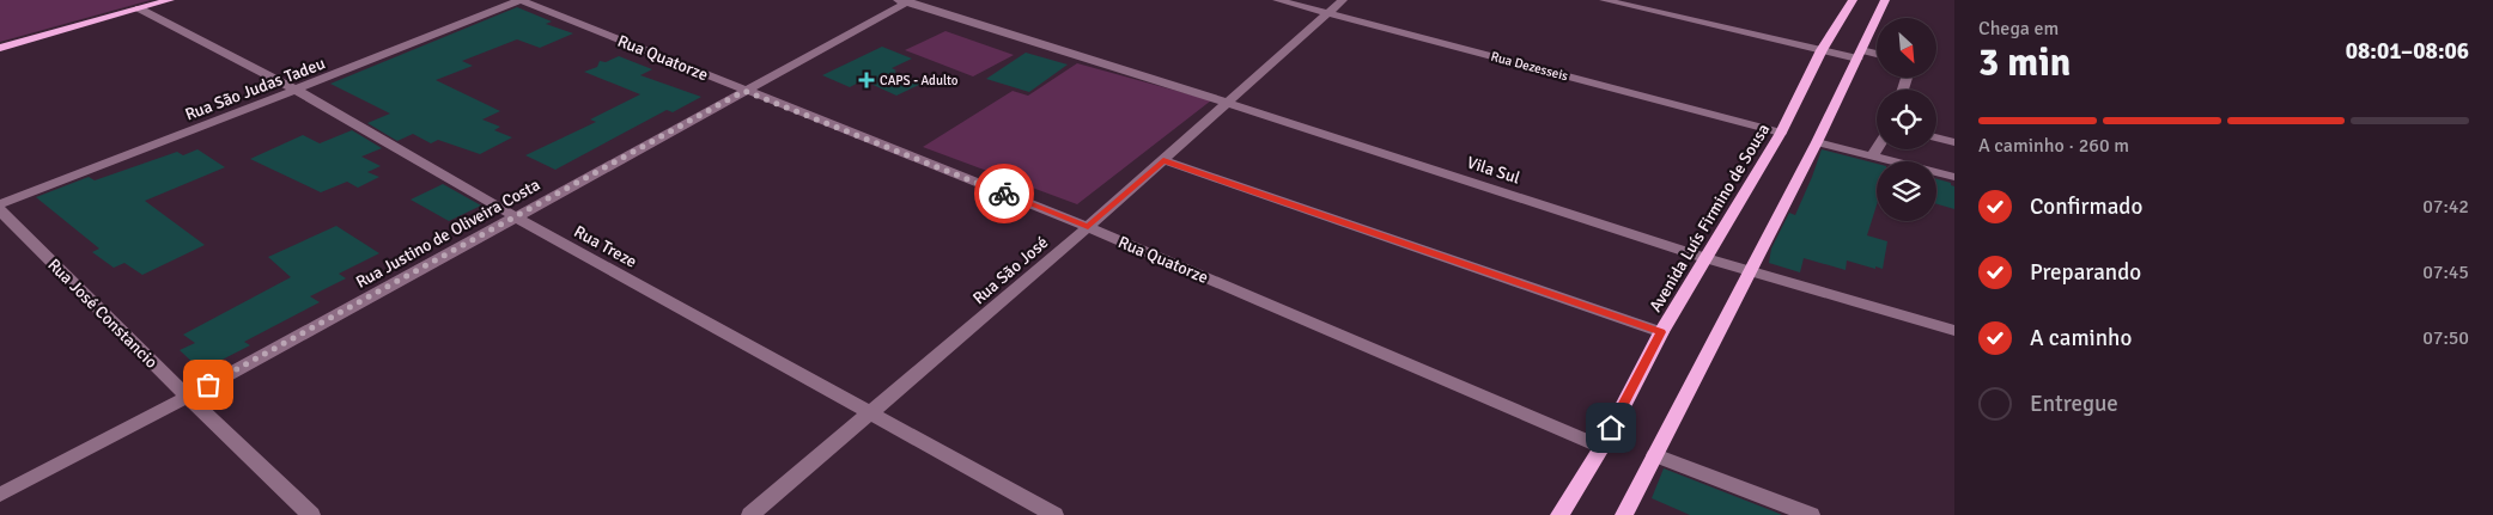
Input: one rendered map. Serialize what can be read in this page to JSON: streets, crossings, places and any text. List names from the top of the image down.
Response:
{
  "streets": {
    "main road": ["Avenida Luís Firmino de Sousa"],
    "street": [
      "Rua Quatorze",
      "Rua Dezesseis",
      "Rua São Judas Tadeu",
      "Vila Sul",
      "Rua Justino de Oliveira Costa",
      "Rua Treze",
      "Rua São José",
      "Rua José Constancio"
    ]
  },
  "crossings": [
    ["Rua Quatorze", "Rua São Judas Tadeu"],
    ["Rua Quatorze", "Avenida Luís Firmino de Sousa"],
    ["Rua Quatorze", "Rua Justino de Oliveira Costa"],
    ["Rua Quatorze", "Rua São José"],
    ["Rua Dezesseis", "Avenida Luís Firmino de Sousa"],
    ["Rua Dezesseis", "Rua São José"],
    ["Rua São Judas Tadeu", "Rua Treze"],
    ["Vila Sul", "Avenida Luís Firmino de Sousa"],
    ["Vila Sul", "Rua Justino de Oliveira Costa"],
    ["Vila Sul", "Rua São José"],
    ["Rua Justino de Oliveira Costa", "Rua Treze"],
    ["Rua Justino de Oliveira Costa", "Rua José Constancio"],
    ["Rua Treze", "Rua São José"]
  ],
  "places": {
    "health": ["CAPS - Adulto"]
  },
  "north": "bottom right",
  "page": {
    "heading": ["3 min", "Chega em", "08:01–08:06"],
    "bar": "A caminho · 260 m",
    "list": [
      ["Confirmado", "07:42"],
      ["Preparando", "07:45"],
      ["A caminho", "07:50"],
      "Entregue"
    ]
  }
}
